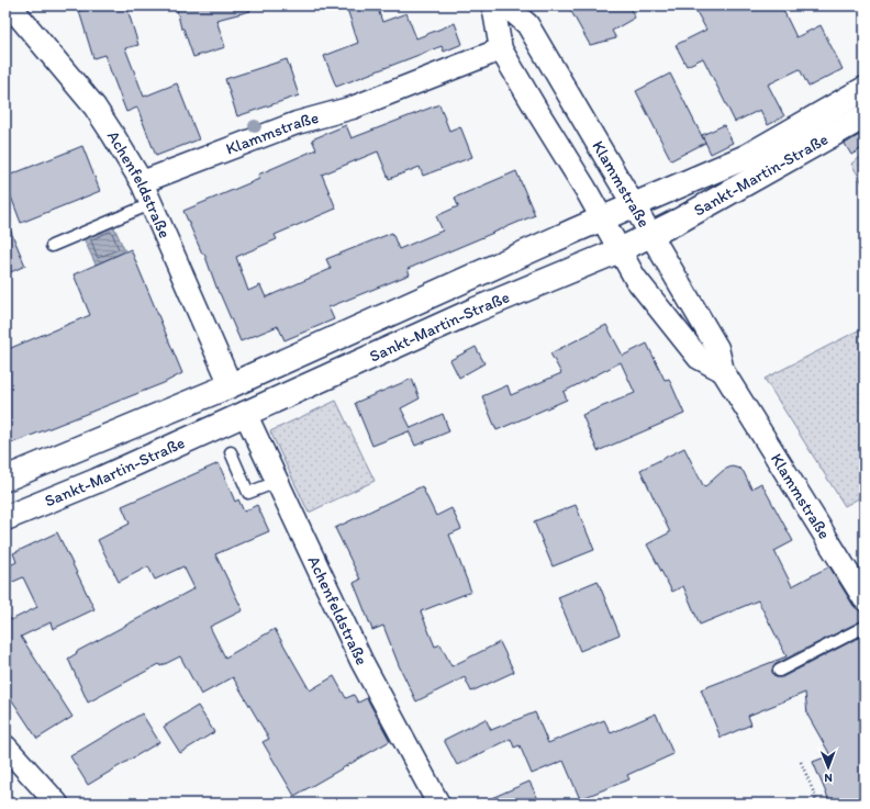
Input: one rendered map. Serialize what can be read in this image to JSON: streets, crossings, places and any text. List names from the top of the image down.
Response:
{
  "streets": {
    "main road": ["Sankt-Martin-Straße"],
    "street": ["Klammstraße", "Achenfeldstraße"]
  },
  "crossings": [
    ["Klammstraße", "Sankt-Martin-Straße"],
    ["Klammstraße", "Achenfeldstraße"],
    ["Sankt-Martin-Straße", "Achenfeldstraße"]
  ],
  "north": "bottom"
}
